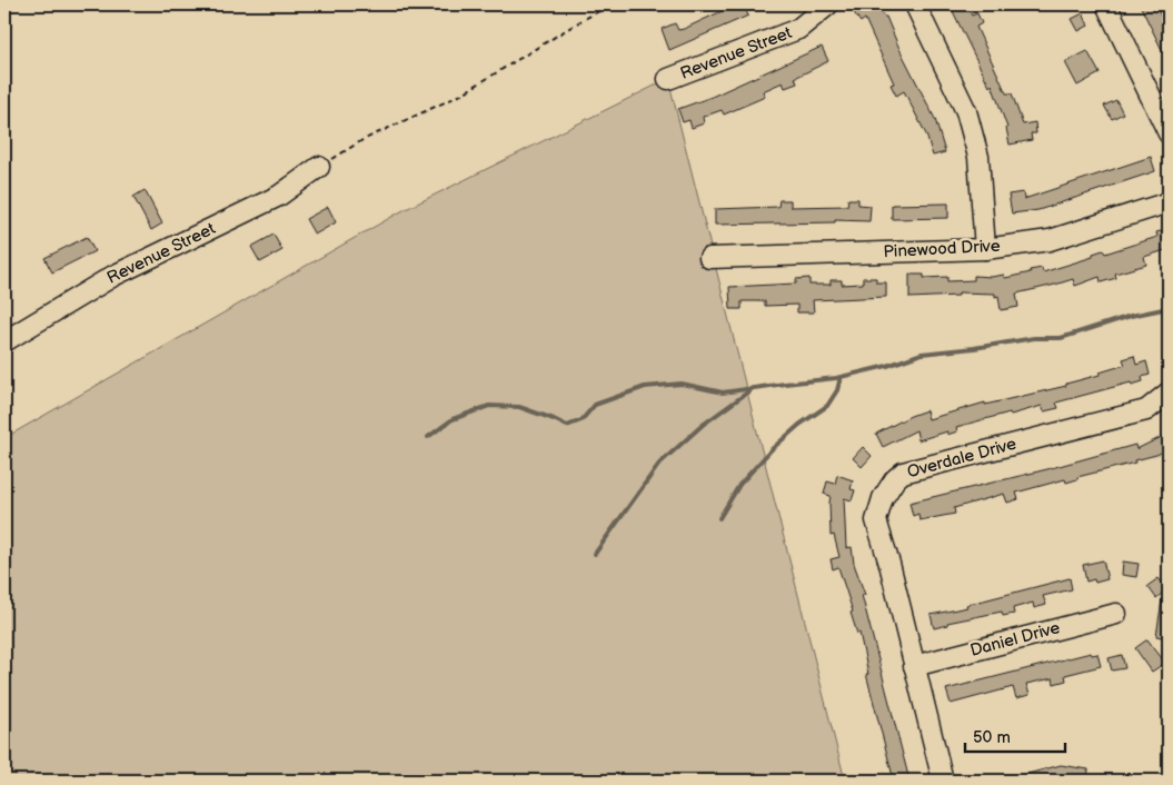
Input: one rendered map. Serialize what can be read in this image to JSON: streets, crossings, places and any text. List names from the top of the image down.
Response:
{
  "streets": {
    "street": [
      "Revenue Street",
      "Pinewood Drive",
      "Overdale Drive",
      "Daniel Drive"
    ]
  },
  "crossings": [
    ["Overdale Drive", "Daniel Drive"]
  ],
  "scale_bar": "50 m"
}
